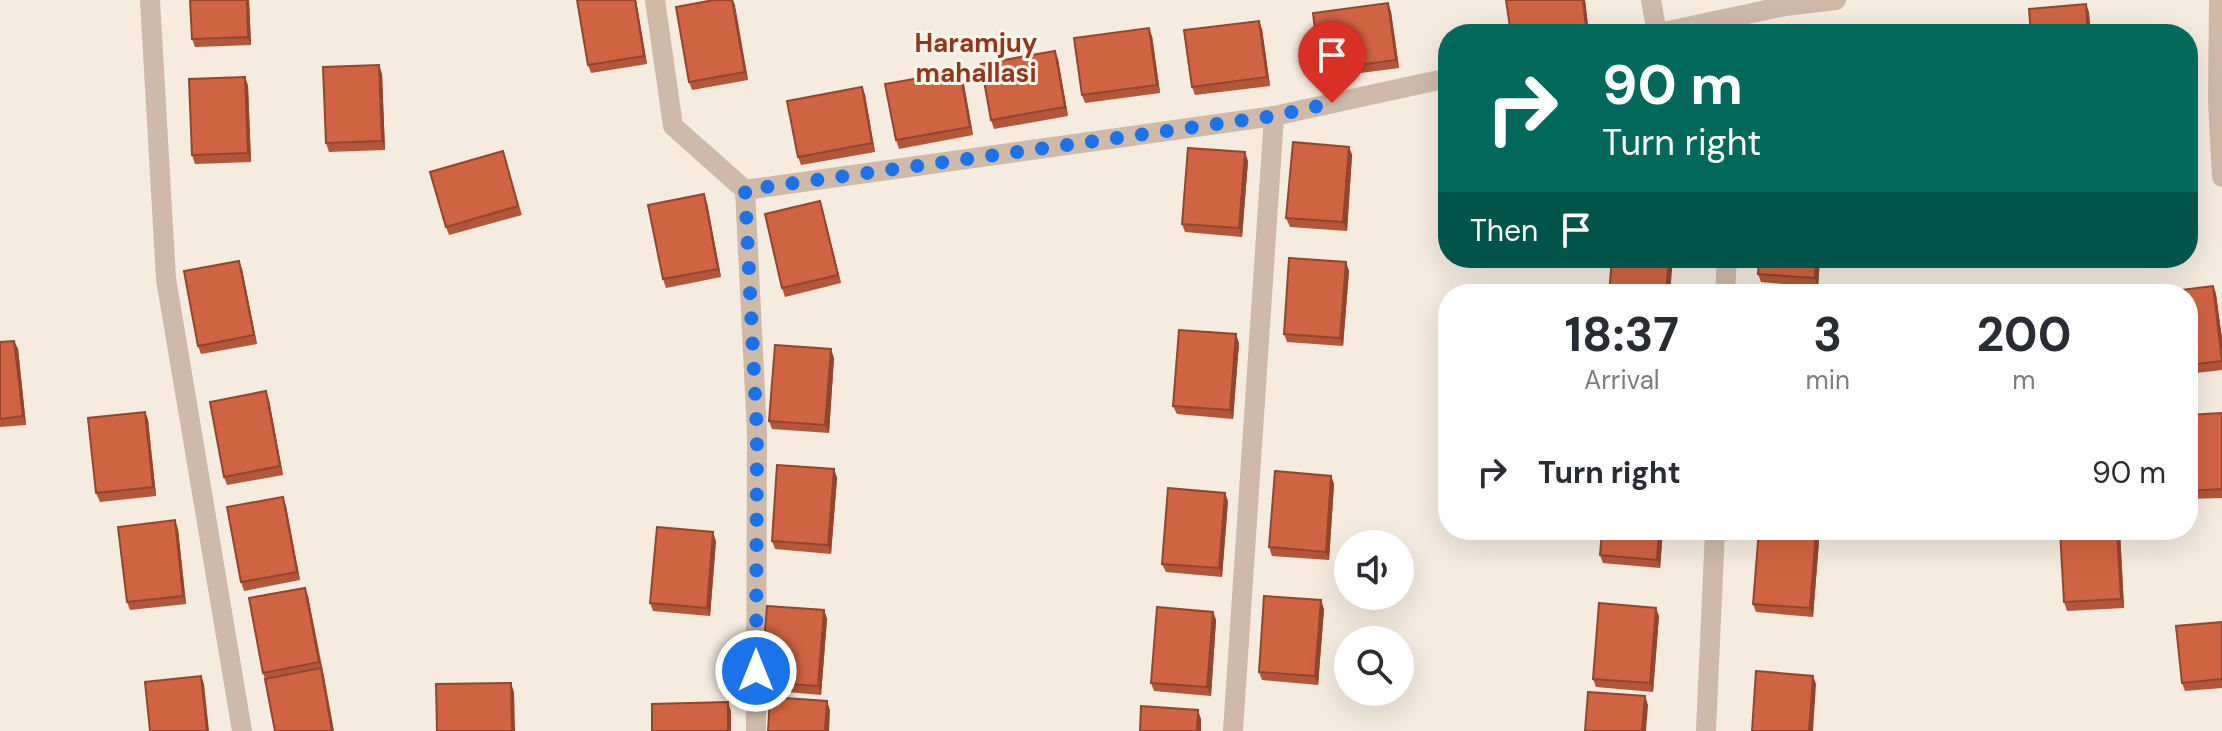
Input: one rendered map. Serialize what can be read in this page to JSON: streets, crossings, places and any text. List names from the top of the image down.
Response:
{
  "districts": ["Haramjuy mahallasi"],
  "page": {
    "turn": ["90 m", "Turn right"],
    "then": "Then",
    "eta": [
      "18:37",
      "Arrival",
      "3",
      "min",
      "200",
      "m"
    ],
    "list": [
      {
        "name": "Turn right",
        "value": "90 m"
      }
    ]
  }
}
